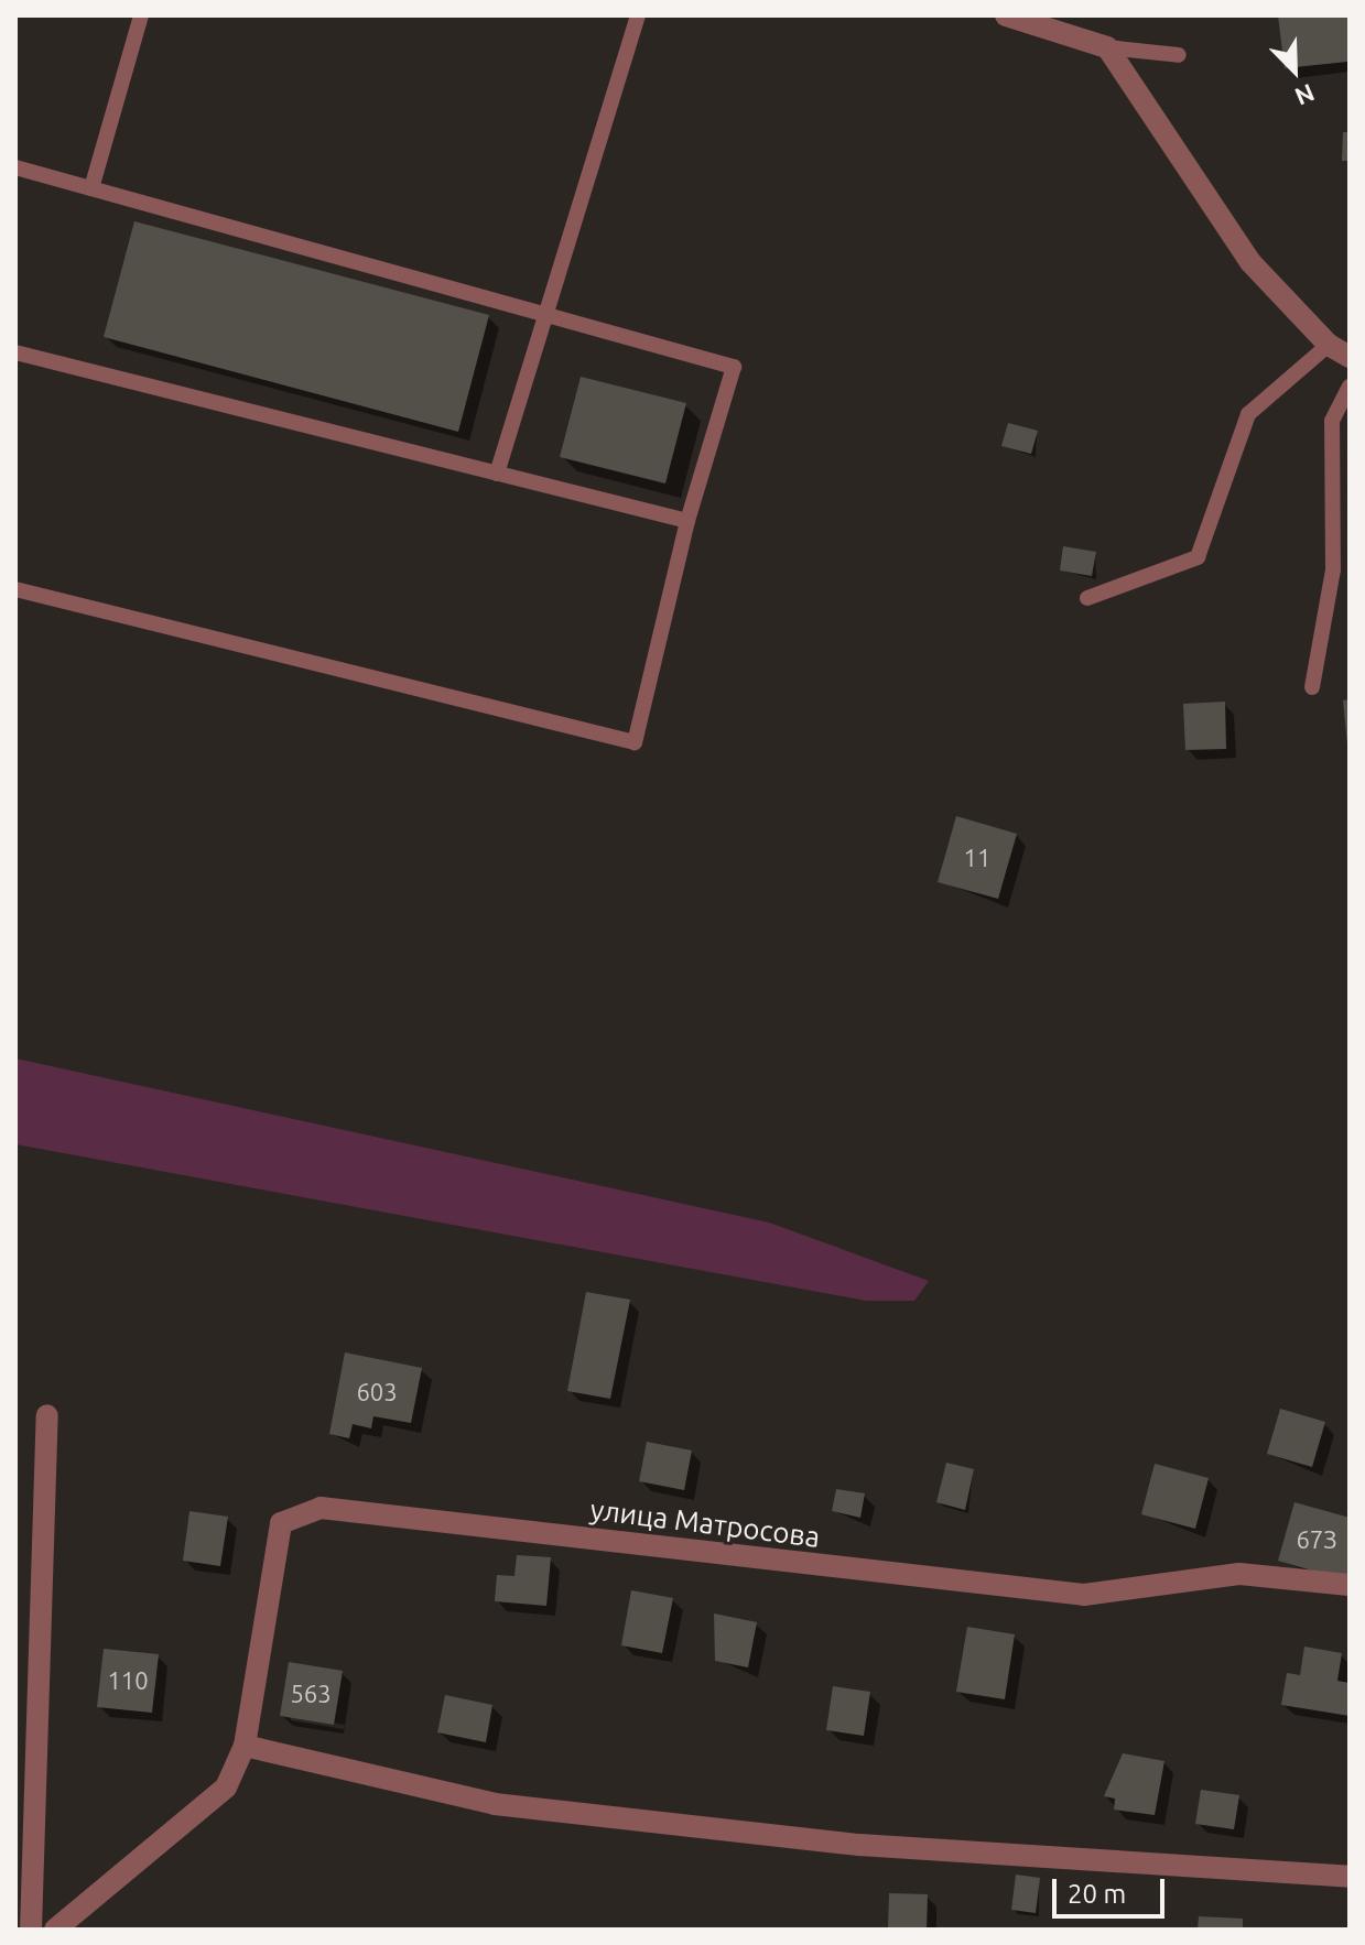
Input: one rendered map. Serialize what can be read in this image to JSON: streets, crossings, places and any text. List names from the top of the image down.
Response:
{
  "streets": {
    "street": ["улица Матросова"]
  },
  "house_numbers": [
    "11",
    "603",
    "67З",
    "110",
    "563"
  ],
  "scale_bar": "20 m",
  "north": "bottom right"
}
